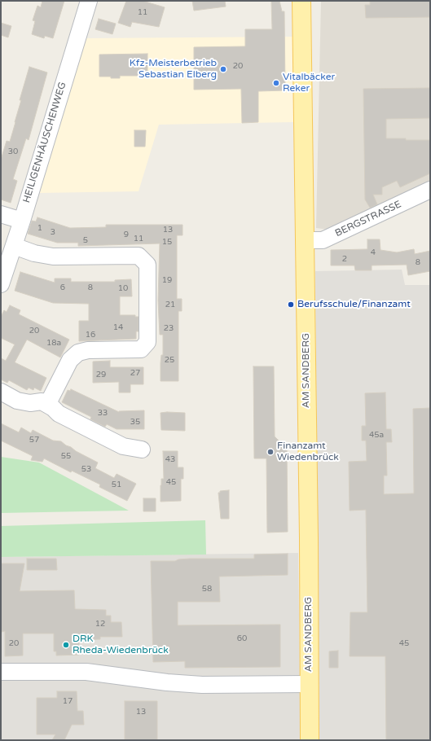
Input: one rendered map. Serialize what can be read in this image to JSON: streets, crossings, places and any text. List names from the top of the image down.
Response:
{
  "streets": {
    "main road": ["AM SANDBERG"],
    "street": ["HEILIGENHÄUSCHENWEG", "BERGSTRASSE"]
  },
  "crossings": [
    ["BERGSTRASSE", "AM SANDBERG"]
  ],
  "places": [
    "Kfz-Meisterbetrieb Sebastian Elberg",
    "Vitalbäcker Reker",
    "Berufsschule/Finanzamt",
    "Finanzamt Wiedenbrück",
    "DRK Rheda-Wiedenbrück"
  ],
  "house_numbers": [
    "11",
    "20",
    "30",
    "1",
    "13",
    "3",
    "9",
    "11",
    "5",
    "15",
    "4",
    "2",
    "8",
    "19",
    "6",
    "8",
    "10",
    "21",
    "14",
    "23",
    "20",
    "16",
    "18a",
    "25",
    "27",
    "29",
    "33",
    "35",
    "45a",
    "57",
    "55",
    "43",
    "53",
    "45",
    "51",
    "58",
    "12",
    "60",
    "20",
    "45",
    "17",
    "13"
  ]
}
